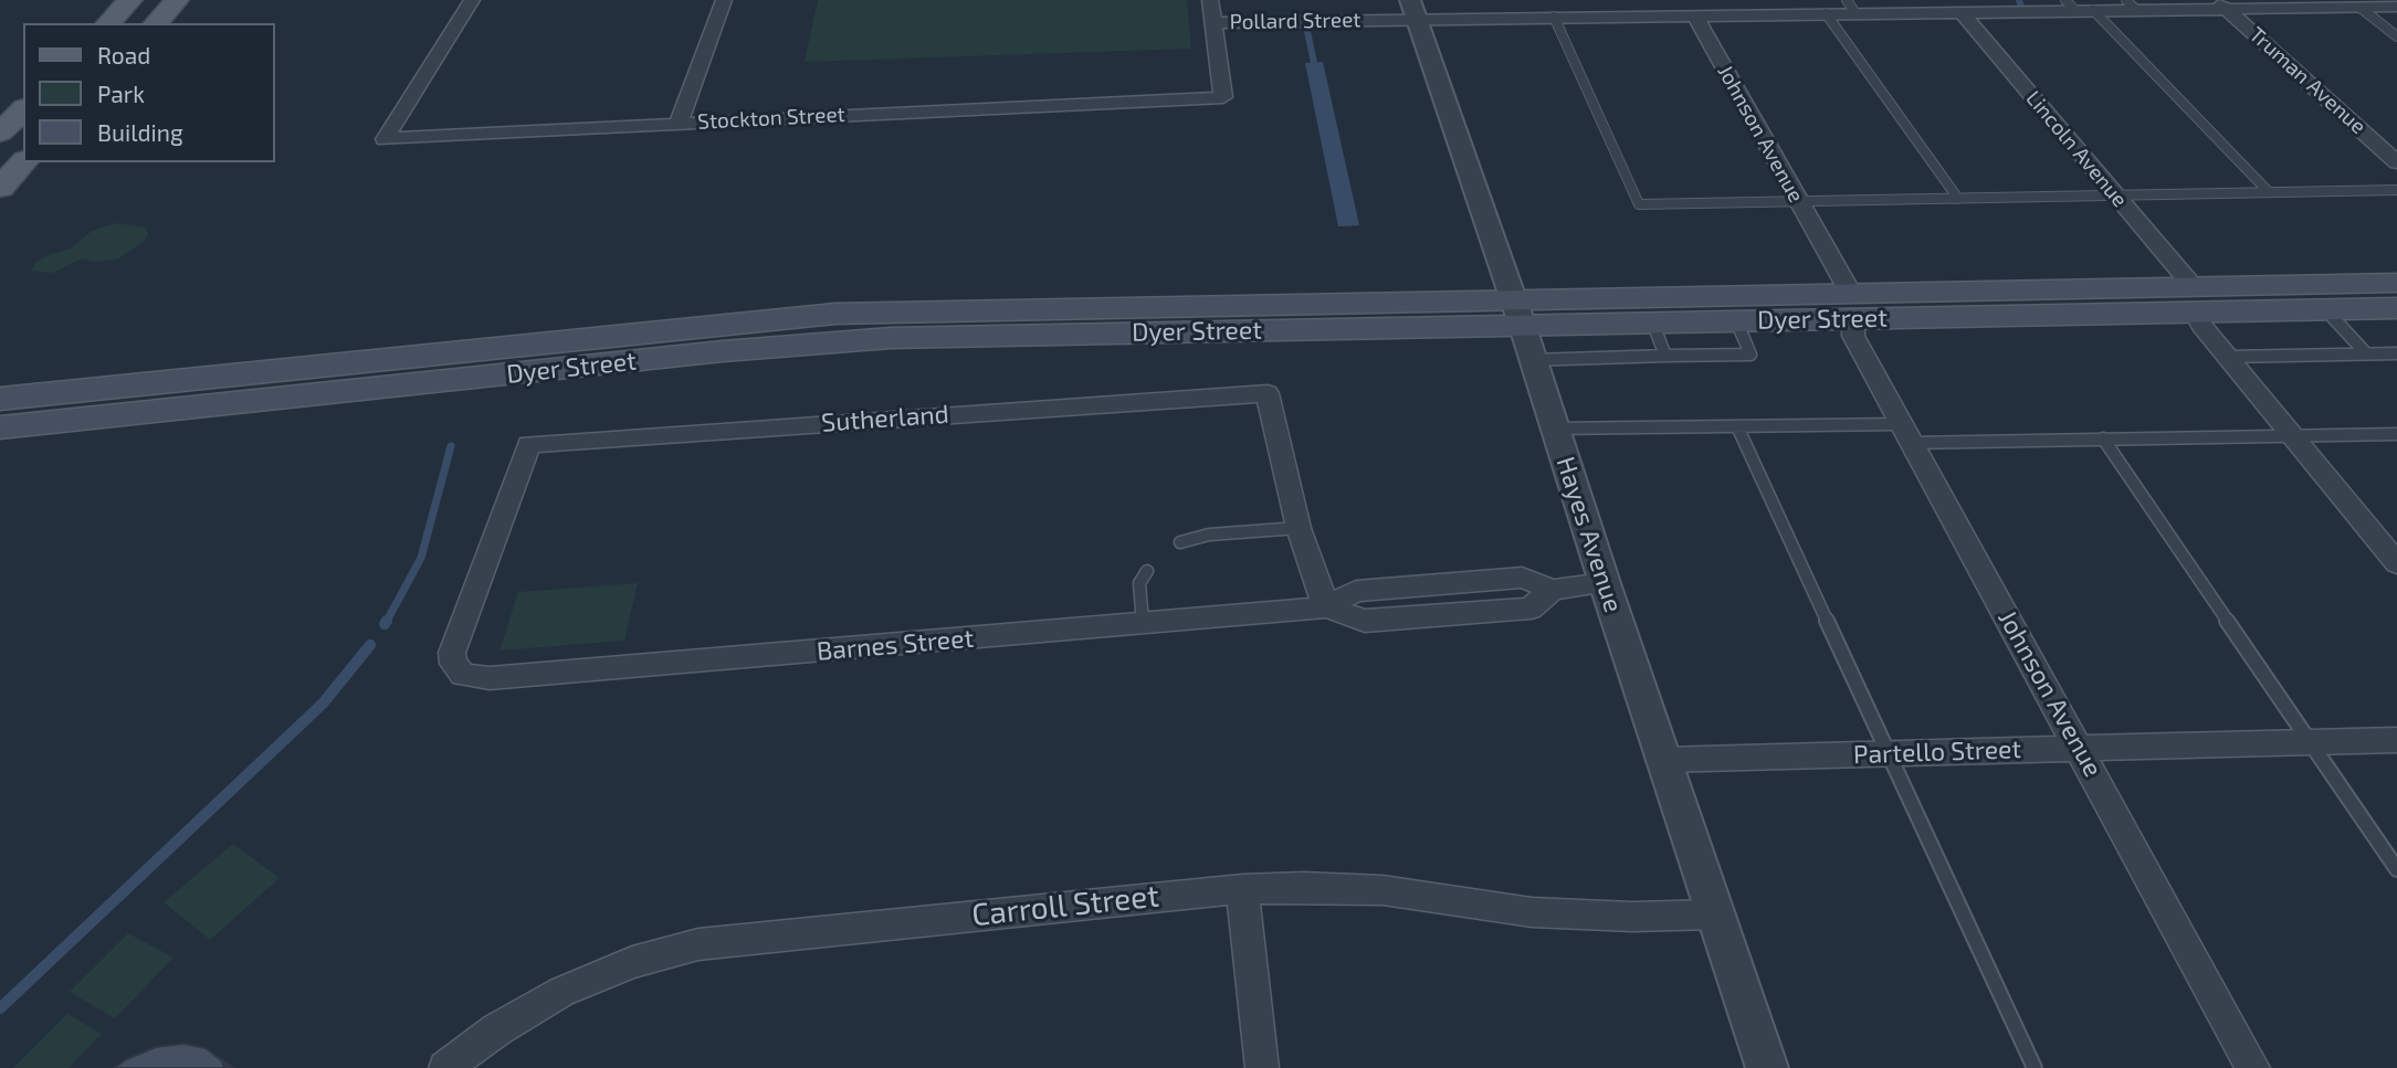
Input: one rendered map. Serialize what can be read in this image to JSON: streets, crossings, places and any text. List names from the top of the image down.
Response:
{
  "streets": {
    "main road": ["Dyer Street"],
    "street": [
      "Pollard Street",
      "Truman Avenue",
      "Stockton Street",
      "Johnson Avenue",
      "Lincoln Avenue",
      "Sutherland",
      "Hayes Avenue",
      "Barnes Street",
      "Partello Street",
      "Carroll Street"
    ]
  },
  "crossings": [
    ["Pollard Street", "Truman Avenue"],
    ["Pollard Street", "Stockton Street"],
    ["Pollard Street", "Johnson Avenue"],
    ["Pollard Street", "Lincoln Avenue"],
    ["Pollard Street", "Hayes Avenue"],
    ["Johnson Avenue", "Dyer Street"],
    ["Johnson Avenue", "Partello Street"],
    ["Lincoln Avenue", "Dyer Street"],
    ["Dyer Street", "Hayes Avenue"],
    ["Sutherland", "Barnes Street"],
    ["Hayes Avenue", "Barnes Street"],
    ["Hayes Avenue", "Partello Street"],
    ["Hayes Avenue", "Carroll Street"]
  ],
  "legend": ["Road", "Park", "Building"]
}
